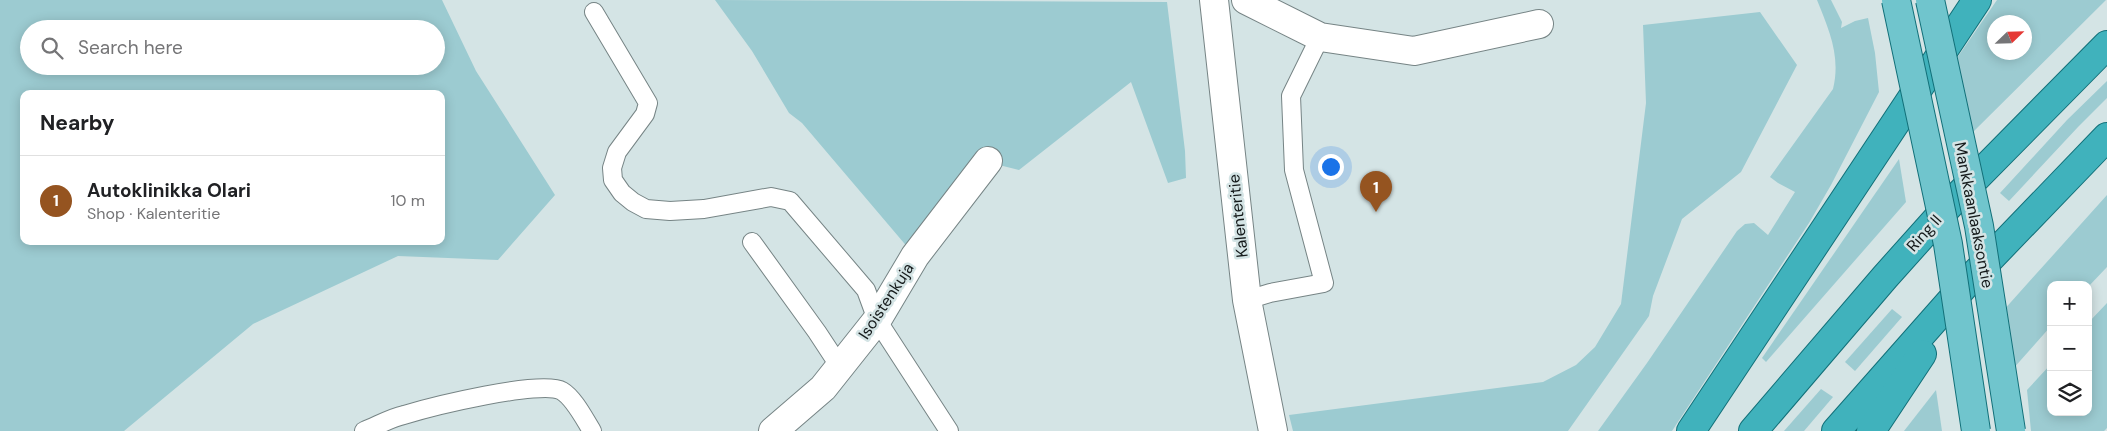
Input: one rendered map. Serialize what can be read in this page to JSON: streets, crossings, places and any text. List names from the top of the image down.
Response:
{
  "streets": {
    "highway": ["Ring II"],
    "main road": ["Mankkaanlaaksontie"],
    "street": ["Kalenteritie", "Isoistenkuja"]
  },
  "north": "top right",
  "page": {
    "search": "Search here",
    "heading": "Nearby",
    "list": [
      {
        "mark": "1",
        "name": "Autoklinikka Olari",
        "note": "Shop · Kalenteritie",
        "value": "10 m"
      }
    ],
    "pins": "1",
    "map_buttons": ["+", "−"]
  }
}
